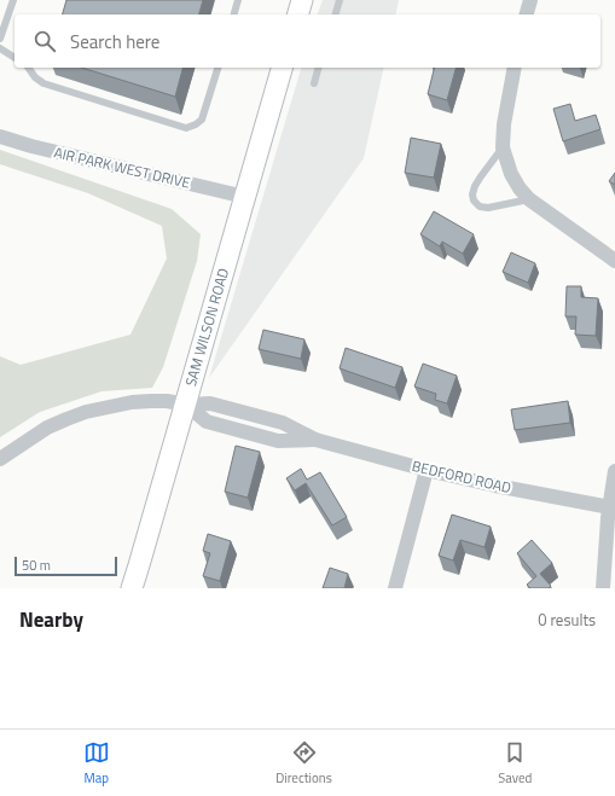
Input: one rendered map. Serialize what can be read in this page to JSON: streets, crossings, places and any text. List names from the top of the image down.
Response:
{
  "streets": {
    "street": ["AIR PARK WEST DRIVE", "SAM WILSON ROAD", "BEDFORD ROAD"]
  },
  "crossings": [
    ["AIR PARK WEST DRIVE", "SAM WILSON ROAD"],
    ["SAM WILSON ROAD", "BEDFORD ROAD"]
  ],
  "scale_bar": "50 m",
  "page": {
    "search": "Search here",
    "scale": "50 m",
    "heading": ["Nearby", "0 results"],
    "nav": ["Map", "Directions", "Saved"]
  }
}
